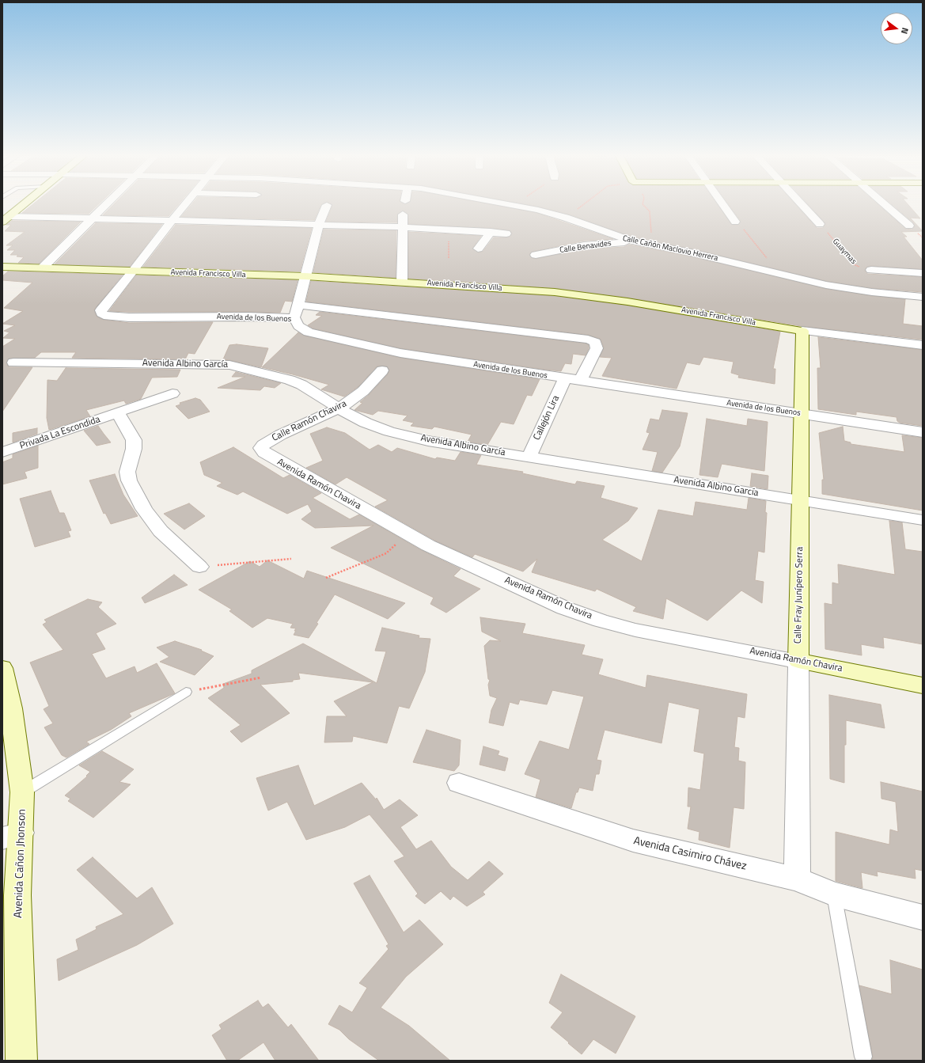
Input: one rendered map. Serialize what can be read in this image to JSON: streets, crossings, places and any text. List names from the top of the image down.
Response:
{
  "streets": {
    "main road": [
      "Avenida Francisco Villa",
      "Avenida Ramón Chavira",
      "Calle Fray Junípero Serra",
      "Avenida Cañon Jhonson"
    ],
    "street": [
      "Calle Benavides",
      "Calle Cañón Maclovio Herrera",
      "Avenida de los Buenos",
      "Avenida Albino García",
      "Callejón Lira",
      "Calle Ramón Chavira",
      "Privada La Escondida",
      "Avenida Casimiro Chávez"
    ],
    "path": ["Guaymas"]
  },
  "crossings": [
    ["Calle Benavides", "Calle Cañón Maclovio Herrera"],
    ["Avenida Francisco Villa", "Avenida de los Buenos"],
    ["Avenida Francisco Villa", "Calle Fray Junípero Serra"],
    ["Avenida de los Buenos", "Callejón Lira"],
    ["Avenida de los Buenos", "Calle Fray Junípero Serra"],
    ["Avenida Albino García", "Callejón Lira"],
    ["Avenida Albino García", "Calle Ramón Chavira"],
    ["Avenida Albino García", "Calle Fray Junípero Serra"],
    ["Calle Ramón Chavira", "Avenida Ramón Chavira"],
    ["Avenida Ramón Chavira", "Calle Fray Junípero Serra"],
    ["Calle Fray Junípero Serra", "Avenida Casimiro Chávez"]
  ],
  "north": "right"
}
